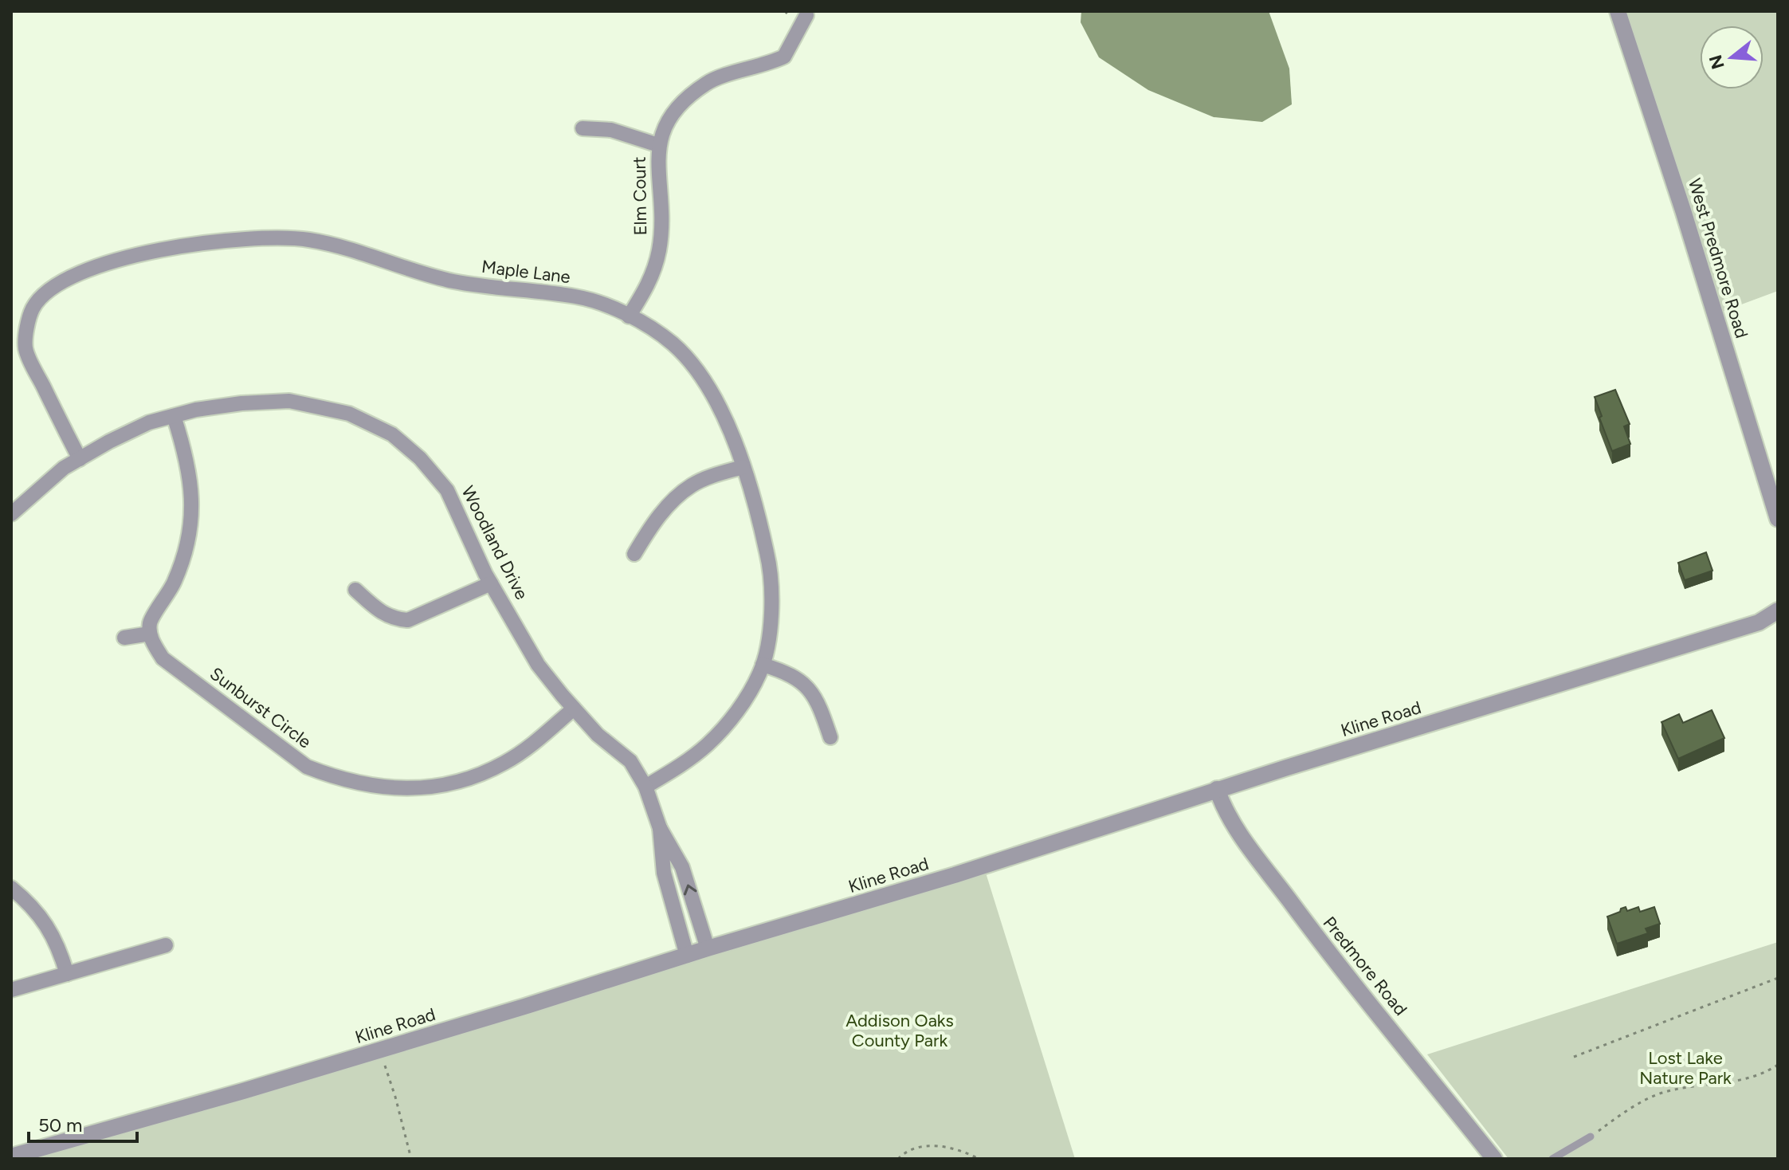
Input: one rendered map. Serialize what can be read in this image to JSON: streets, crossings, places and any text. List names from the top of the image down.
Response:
{
  "streets": {
    "street": [
      "Elm Court",
      "West Predmore Road",
      "Maple Lane",
      "Woodland Drive",
      "Sunburst Circle",
      "Kline Road",
      "Predmore Road"
    ]
  },
  "crossings": [
    ["Elm Court", "Maple Lane"],
    ["Maple Lane", "Woodland Drive"],
    ["Woodland Drive", "Sunburst Circle"],
    ["Woodland Drive", "Kline Road"],
    ["Kline Road", "Predmore Road"]
  ],
  "parks": ["Addison Oaks County Park", "Lost Lake Nature Park"],
  "scale_bar": "50 m",
  "north": "left"
}
